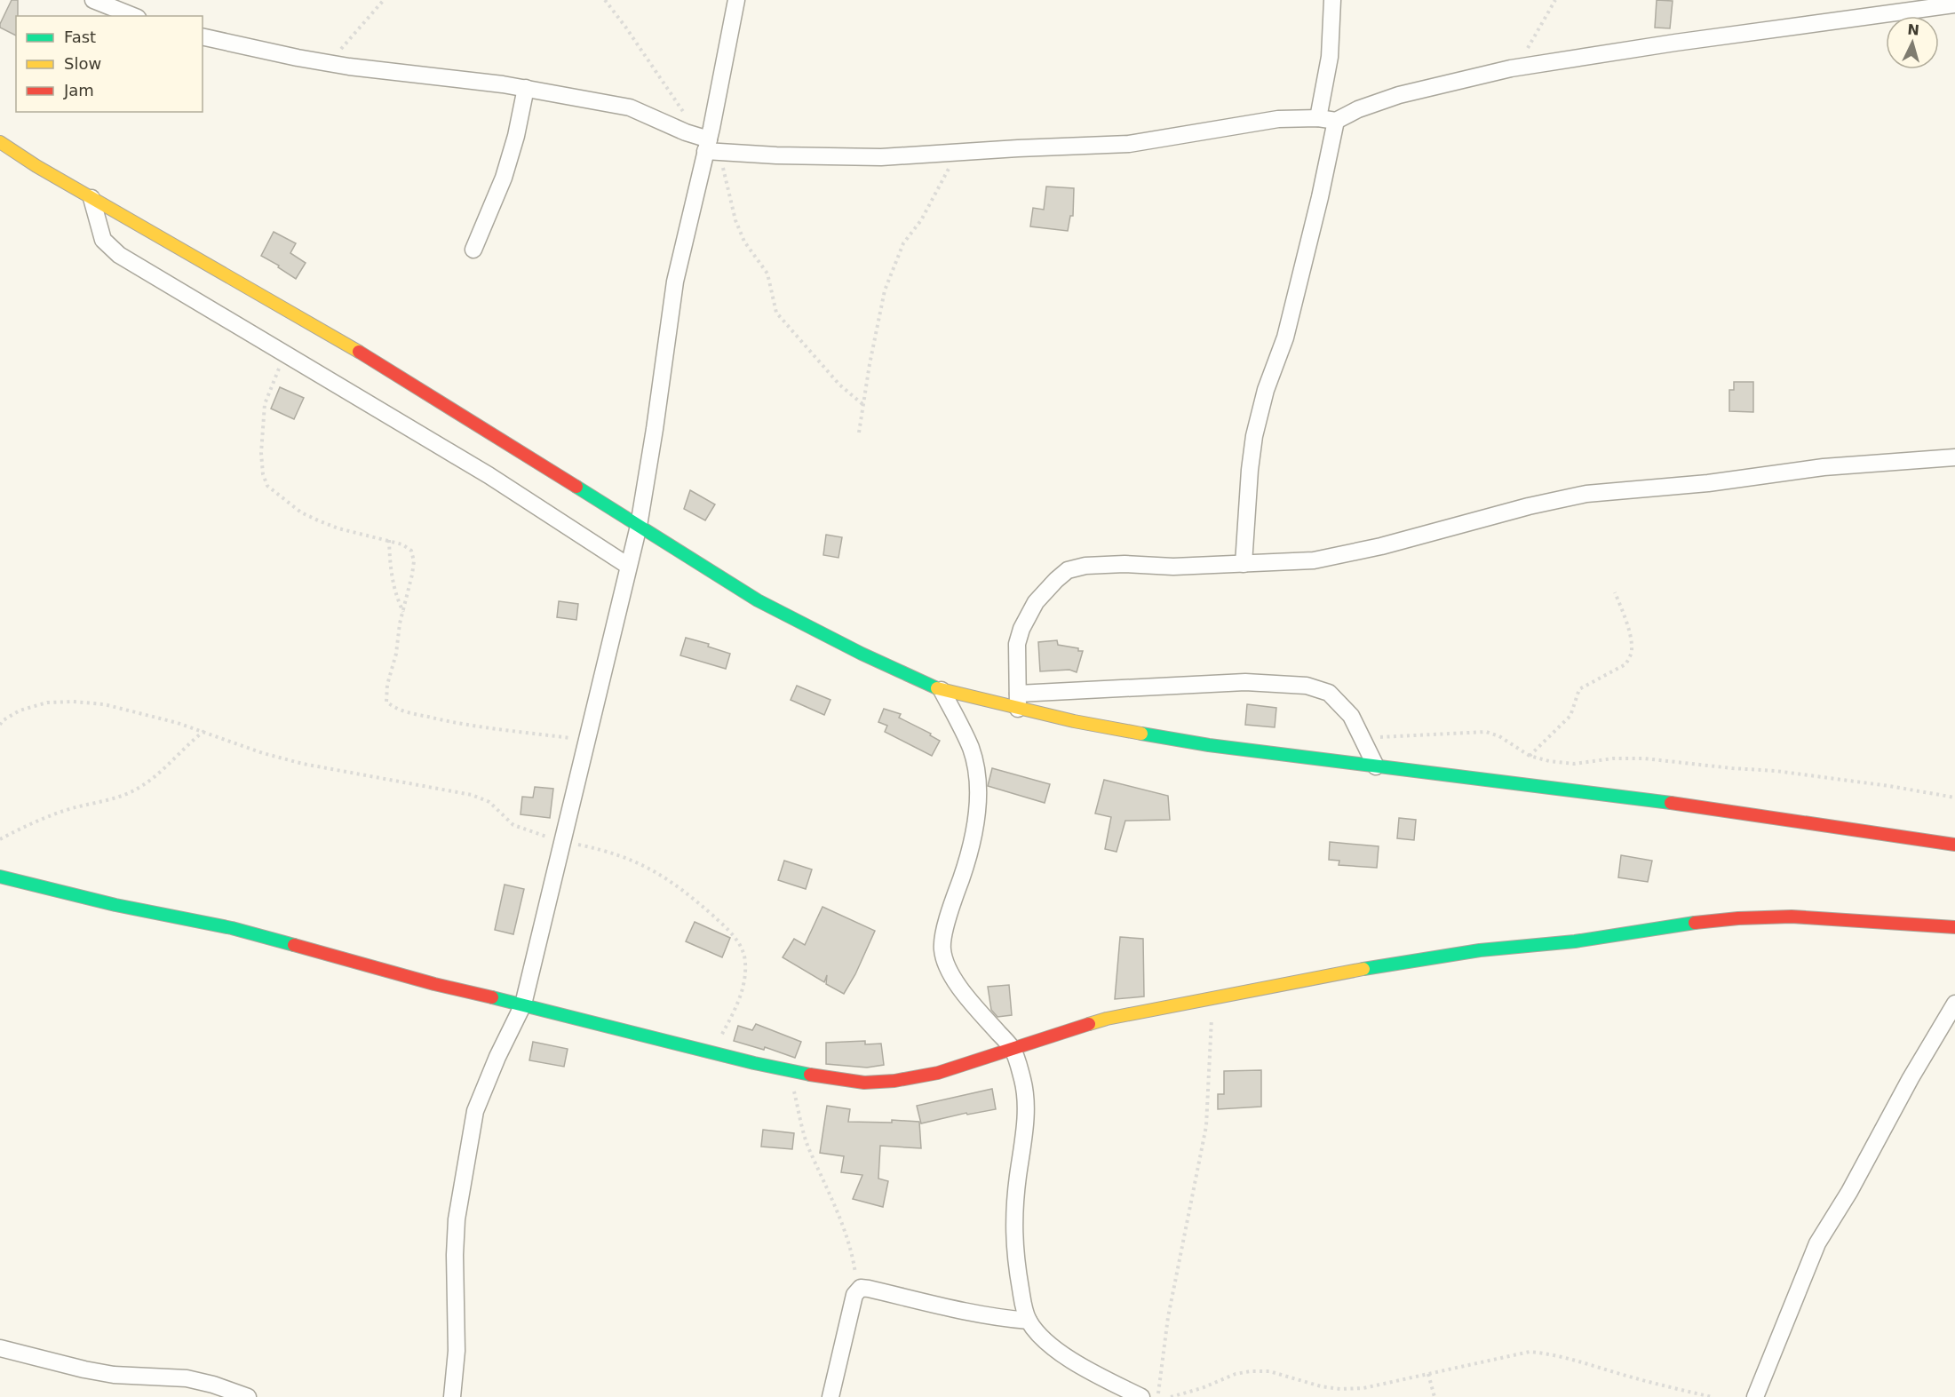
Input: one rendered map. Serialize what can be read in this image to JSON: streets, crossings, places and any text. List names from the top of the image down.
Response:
{
  "legend": ["Fast", "Slow", "Jam"],
  "north": "top"
}
